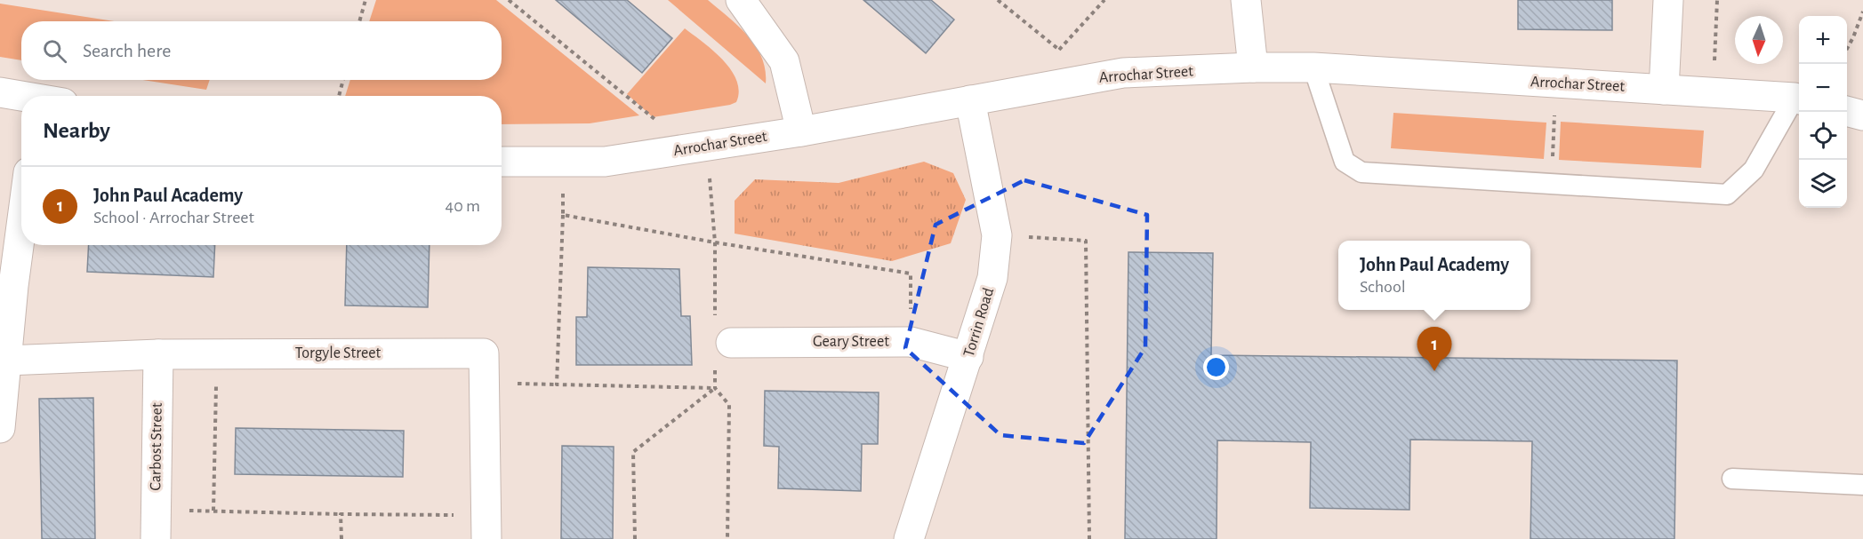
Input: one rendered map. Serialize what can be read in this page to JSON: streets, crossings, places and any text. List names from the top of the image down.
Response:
{
  "streets": {
    "street": [
      "Arrochar Street",
      "Torrin Road",
      "Geary Street",
      "Torgyle Street",
      "Carbost Street"
    ]
  },
  "crossings": [
    ["Arrochar Street", "Torrin Road"],
    ["Torrin Road", "Geary Street"],
    ["Torgyle Street", "Carbost Street"]
  ],
  "north": "bottom",
  "page": {
    "map_buttons": ["+", "−"],
    "search": "Search here",
    "heading": "Nearby",
    "list": [
      {
        "mark": "1",
        "name": "John Paul Academy",
        "note": "School · Arrochar Street",
        "value": "40 m"
      }
    ],
    "popup": ["John Paul Academy", "School"],
    "pins": "1"
  }
}
